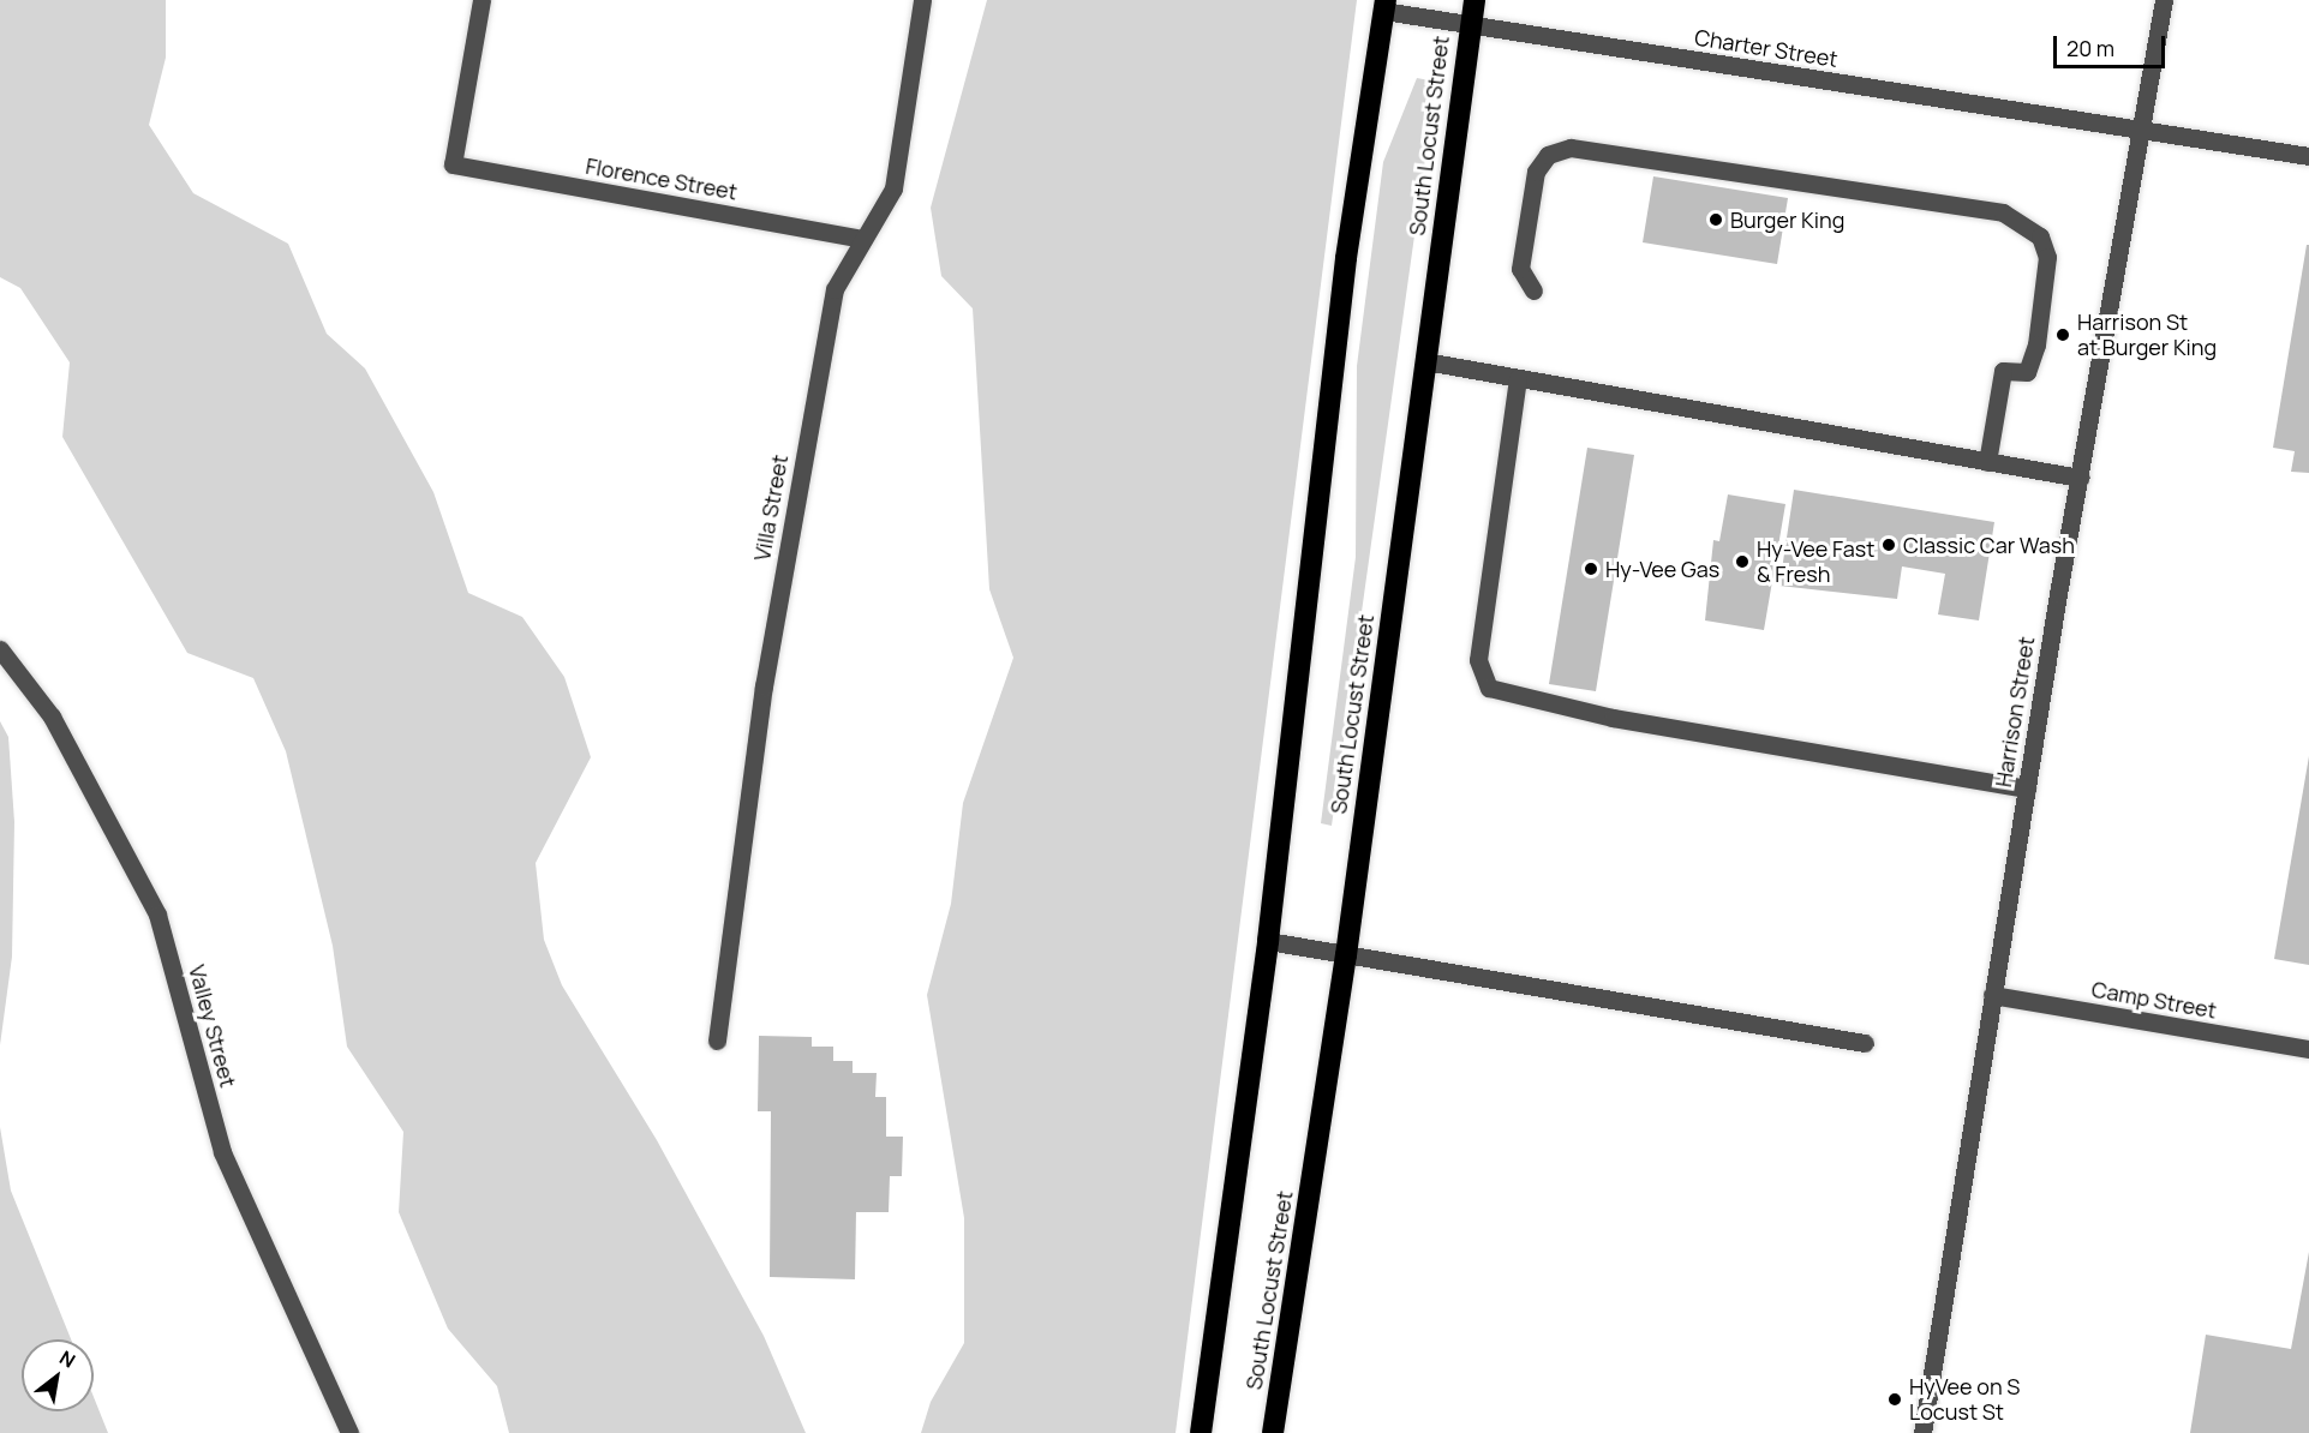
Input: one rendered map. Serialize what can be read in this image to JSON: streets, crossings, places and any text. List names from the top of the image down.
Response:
{
  "streets": {
    "highway": ["South Locust Street"],
    "street": [
      "Charter Street",
      "Florence Street",
      "Villa Street",
      "Harrison Street",
      "Camp Street",
      "Valley Street"
    ]
  },
  "crossings": [
    ["Charter Street", "South Locust Street"],
    ["Charter Street", "Harrison Street"],
    ["Florence Street", "Villa Street"],
    ["Harrison Street", "Camp Street"]
  ],
  "places": [
    "Burger King",
    "Harrison St at Burger King",
    "Classic Car Wash",
    "Hy-Vee Fast & Fresh",
    "Hy-Vee Gas",
    "HyVee on S Locust St"
  ],
  "scale_bar": "20 m",
  "north": "top right"
}
